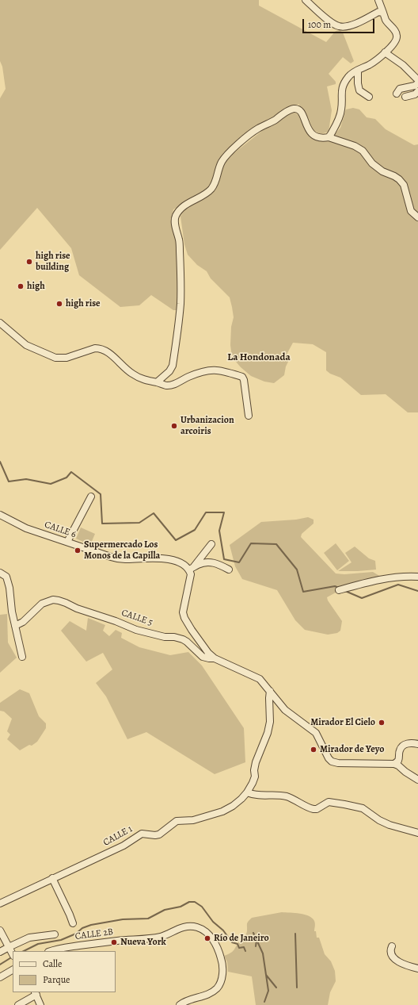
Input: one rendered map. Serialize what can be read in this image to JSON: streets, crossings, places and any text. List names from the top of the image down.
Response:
{
  "streets": {
    "street": [
      "CALLE 6",
      "CALLE 5",
      "CALLE 1",
      "CALLE 2B"
    ]
  },
  "districts": ["La Hondonada"],
  "places": [
    "high rise building",
    "high",
    "high rise",
    "Urbanizacion arcoiris",
    "Supermercado Los Monos de la Capilla",
    "Mirador El Cielo",
    "Mirador de Yeyo",
    "Río de Janeiro",
    "Nueva York"
  ],
  "legend": ["Calle", "Parque"],
  "scale_bar": "100 m"
}
